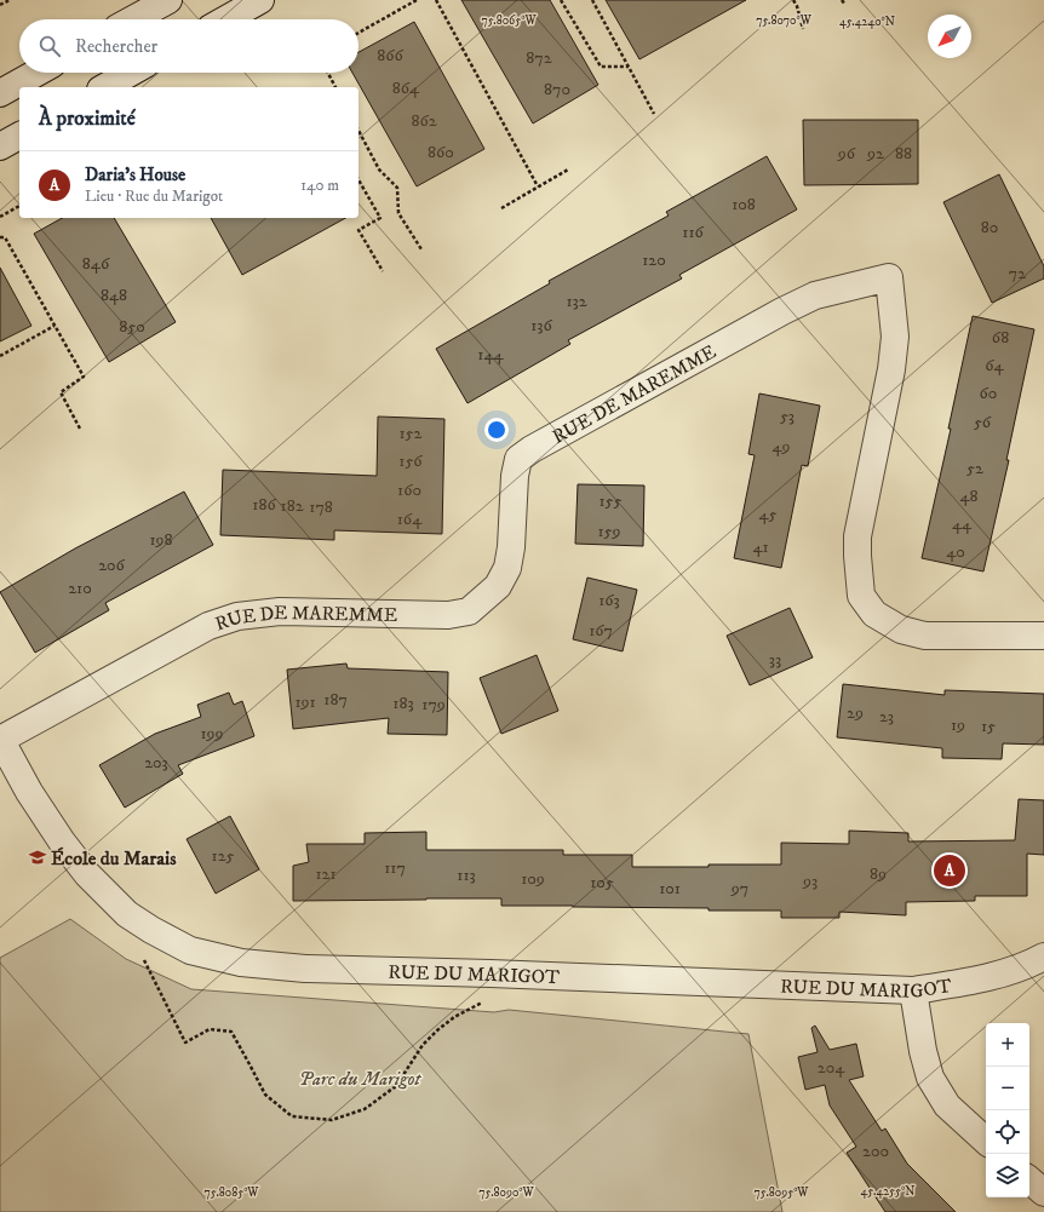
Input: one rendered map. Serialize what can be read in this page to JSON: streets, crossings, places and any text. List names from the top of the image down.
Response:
{
  "streets": {
    "street": ["RUE DE MAREMME", "RUE DU MARIGOT"]
  },
  "crossings": [
    ["RUE DE MAREMME", "RUE DU MARIGOT"]
  ],
  "parks": ["Parc du Marigot"],
  "places": {
    "school or university": ["École du Marais"]
  },
  "house_numbers": [
    "866",
    "872",
    "864",
    "870",
    "862",
    "860",
    "96",
    "92",
    "88",
    "108",
    "80",
    "116",
    "120",
    "846",
    "72",
    "848",
    "132",
    "136",
    "850",
    "68",
    "144",
    "64",
    "60",
    "53",
    "56",
    "152",
    "49",
    "156",
    "52",
    "160",
    "48",
    "155",
    "186",
    "182",
    "178",
    "45",
    "164",
    "44",
    "159",
    "198",
    "41",
    "40",
    "206",
    "210",
    "163",
    "167",
    "33",
    "187",
    "191",
    "183",
    "179",
    "29",
    "23",
    "19",
    "15",
    "199",
    "203",
    "125",
    "117",
    "121",
    "89",
    "113",
    "109",
    "93",
    "105",
    "101",
    "97",
    "204",
    "200"
  ],
  "north": "bottom left",
  "page": {
    "search": "Rechercher",
    "heading": "À proximité",
    "list": [
      {
        "mark": "A",
        "name": "Daria's House",
        "note": "Lieu · Rue du Marigot",
        "value": "140 m"
      }
    ],
    "pins": "A",
    "map_buttons": ["+", "−"]
  },
  "coordinates": [
    "75.8065°W",
    "75.8070°W",
    "45.4240°N",
    "45.4255°N",
    "75.8085°W",
    "75.8090°W",
    "75.8095°W"
  ]
}
